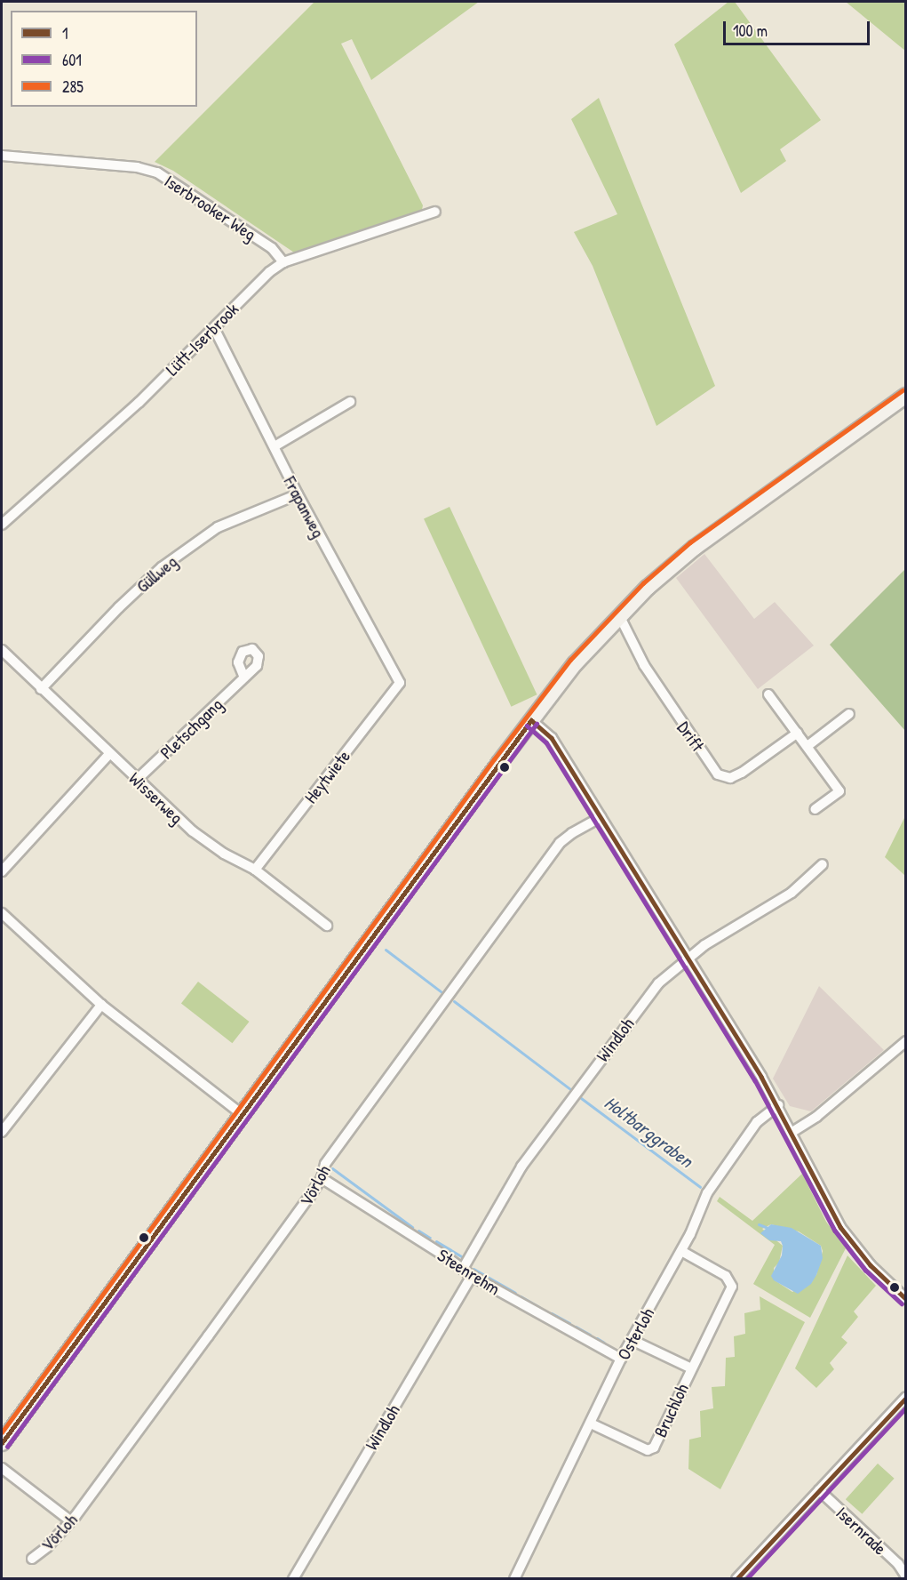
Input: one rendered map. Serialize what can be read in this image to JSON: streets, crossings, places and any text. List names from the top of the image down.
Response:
{
  "streets": {
    "street": [
      "Iserbrooker Weg",
      "Lütt-Iserbrook",
      "Frapanweg",
      "Güllweg",
      "Pletschgang",
      "Drift",
      "Heytwiete",
      "Wisserweg",
      "Windloh",
      "Vörloh",
      "Steenrehm",
      "Osterloh",
      "Bruchloh",
      "Isernrade"
    ]
  },
  "crossings": [
    ["Iserbrooker Weg", "Lütt-Iserbrook"],
    ["Lütt-Iserbrook", "Frapanweg"],
    ["Frapanweg", "Güllweg"],
    ["Frapanweg", "Heytwiete"],
    ["Güllweg", "Wisserweg"],
    ["Pletschgang", "Wisserweg"],
    ["Heytwiete", "Wisserweg"],
    ["Windloh", "Steenrehm"],
    ["Vörloh", "Steenrehm"],
    ["Steenrehm", "Osterloh"],
    ["Osterloh", "Bruchloh"]
  ],
  "water": ["Holtbarggraben"],
  "lines": ["transit line 285", "transit line 1", "transit line 601"],
  "legend": ["1", "601", "285"],
  "scale_bar": "100 m"
}
